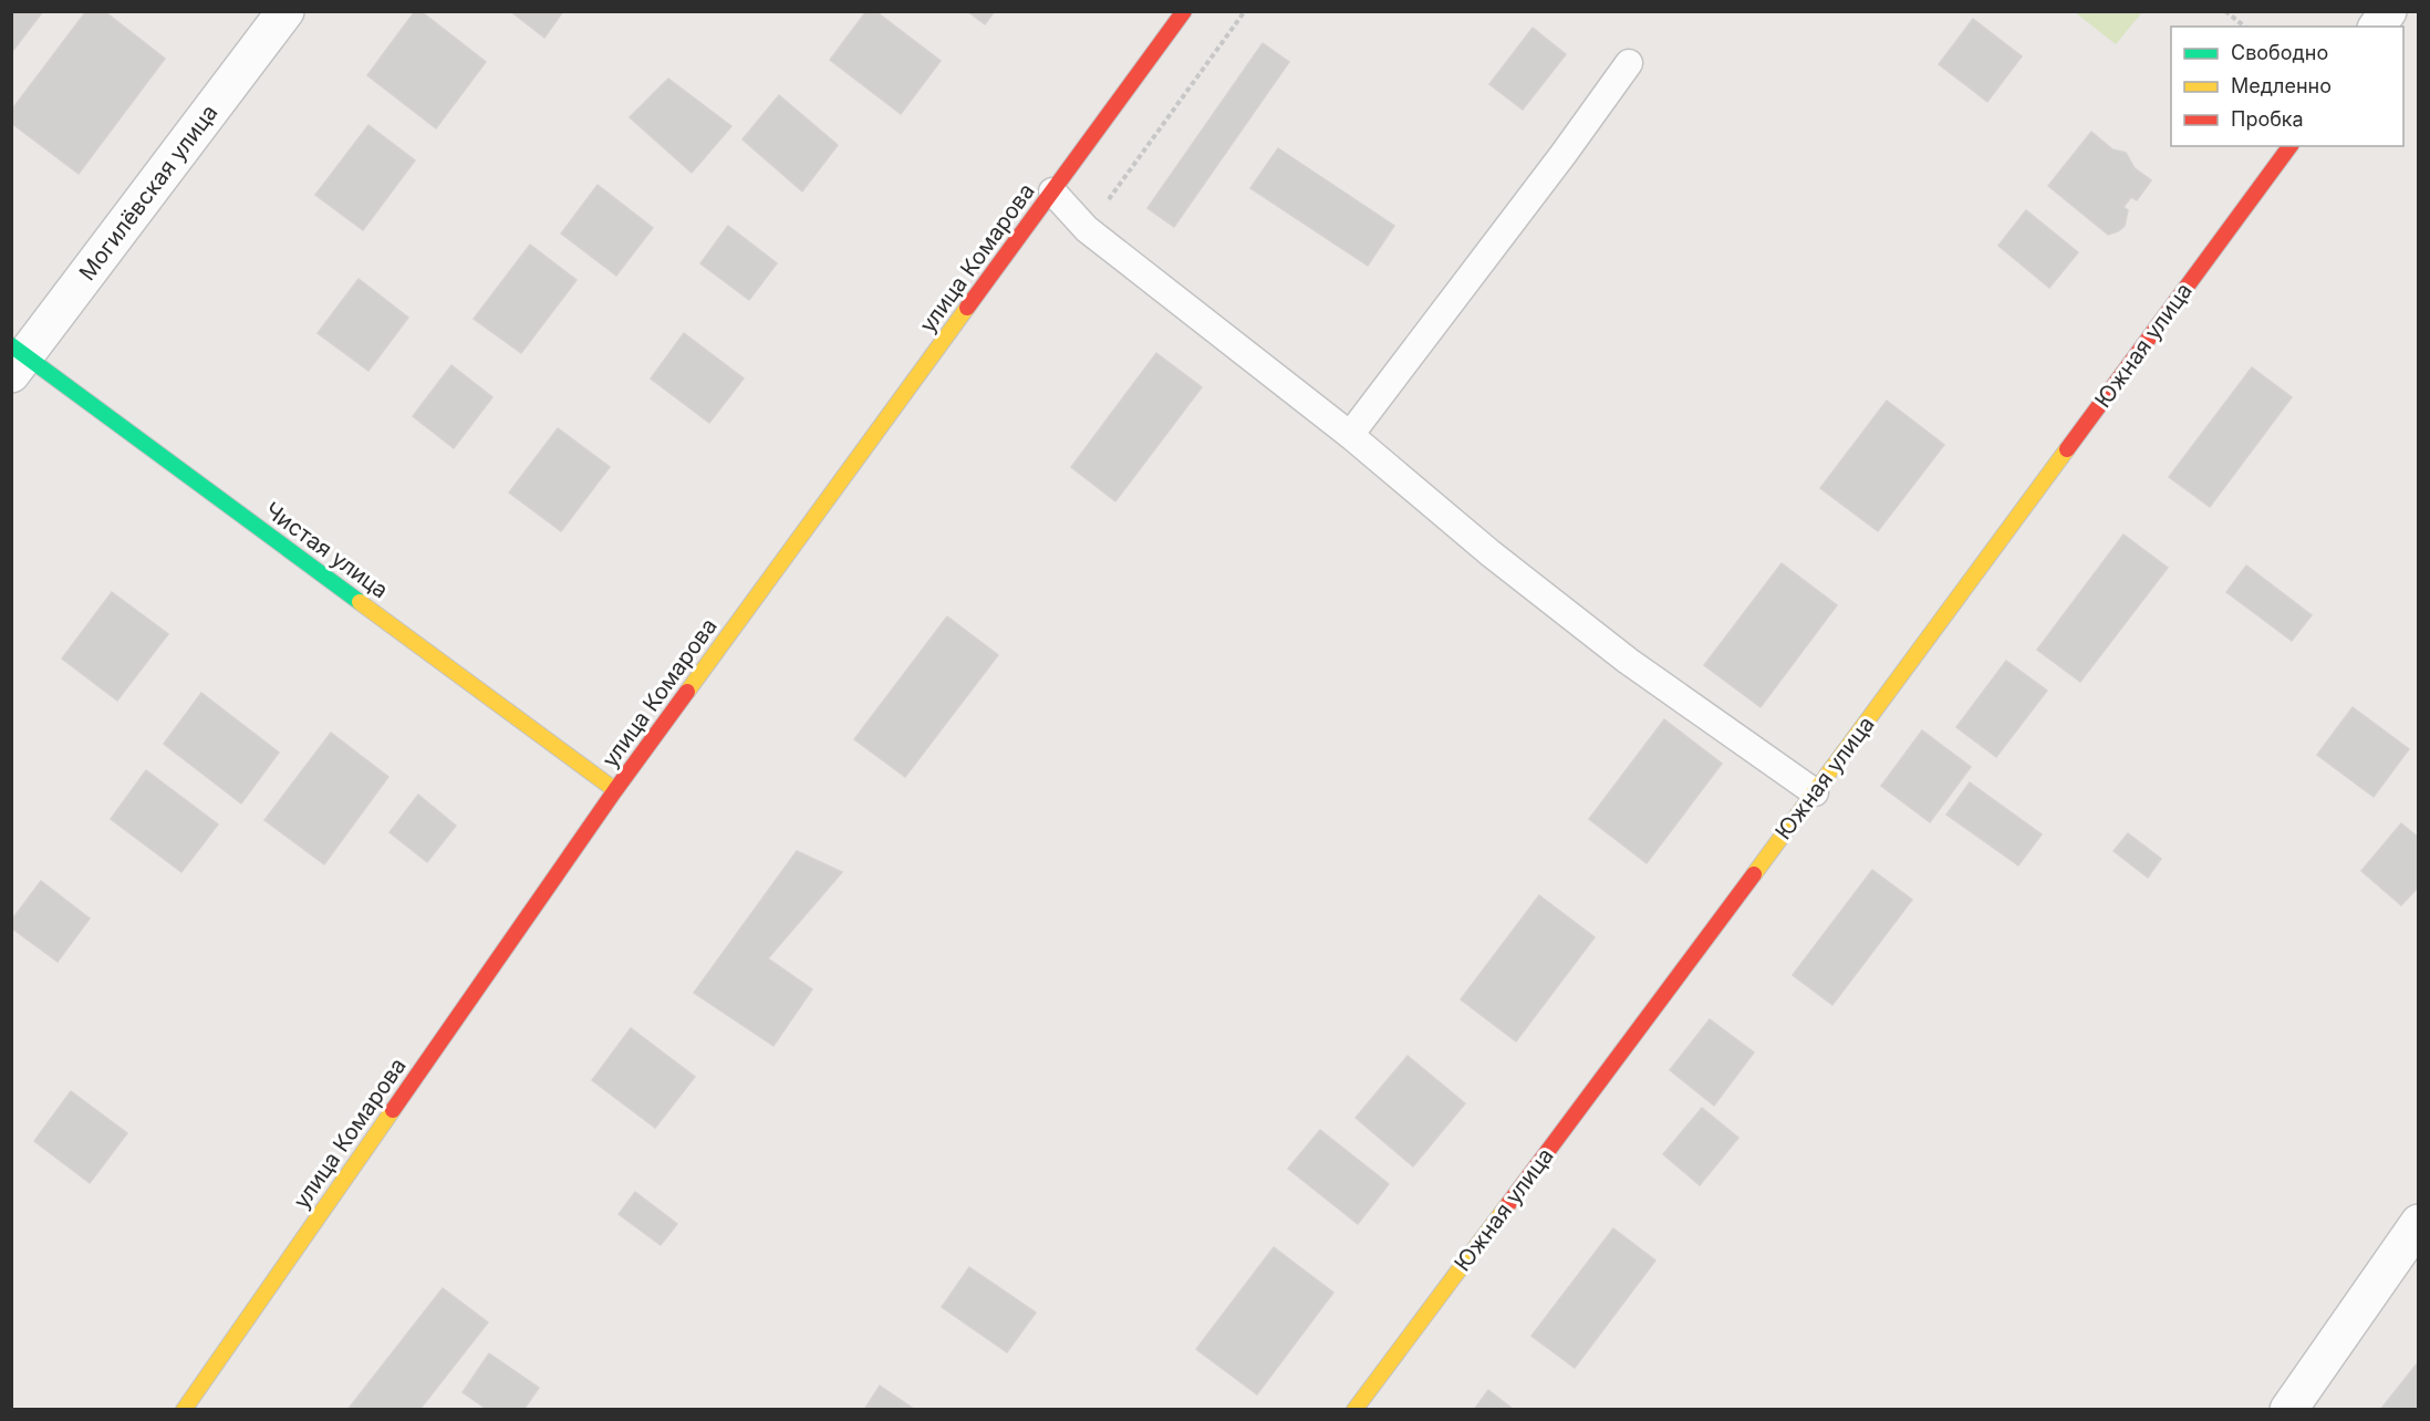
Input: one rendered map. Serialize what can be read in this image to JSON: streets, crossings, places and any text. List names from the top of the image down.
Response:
{
  "streets": {
    "street": [
      "Могилёвская улица",
      "улица Комарова",
      "Южная улица",
      "Чистая улица"
    ]
  },
  "crossings": [
    ["Могилёвская улица", "Чистая улица"],
    ["улица Комарова", "Чистая улица"]
  ],
  "legend": ["Свободно", "Медленно", "Пробка"]
}
